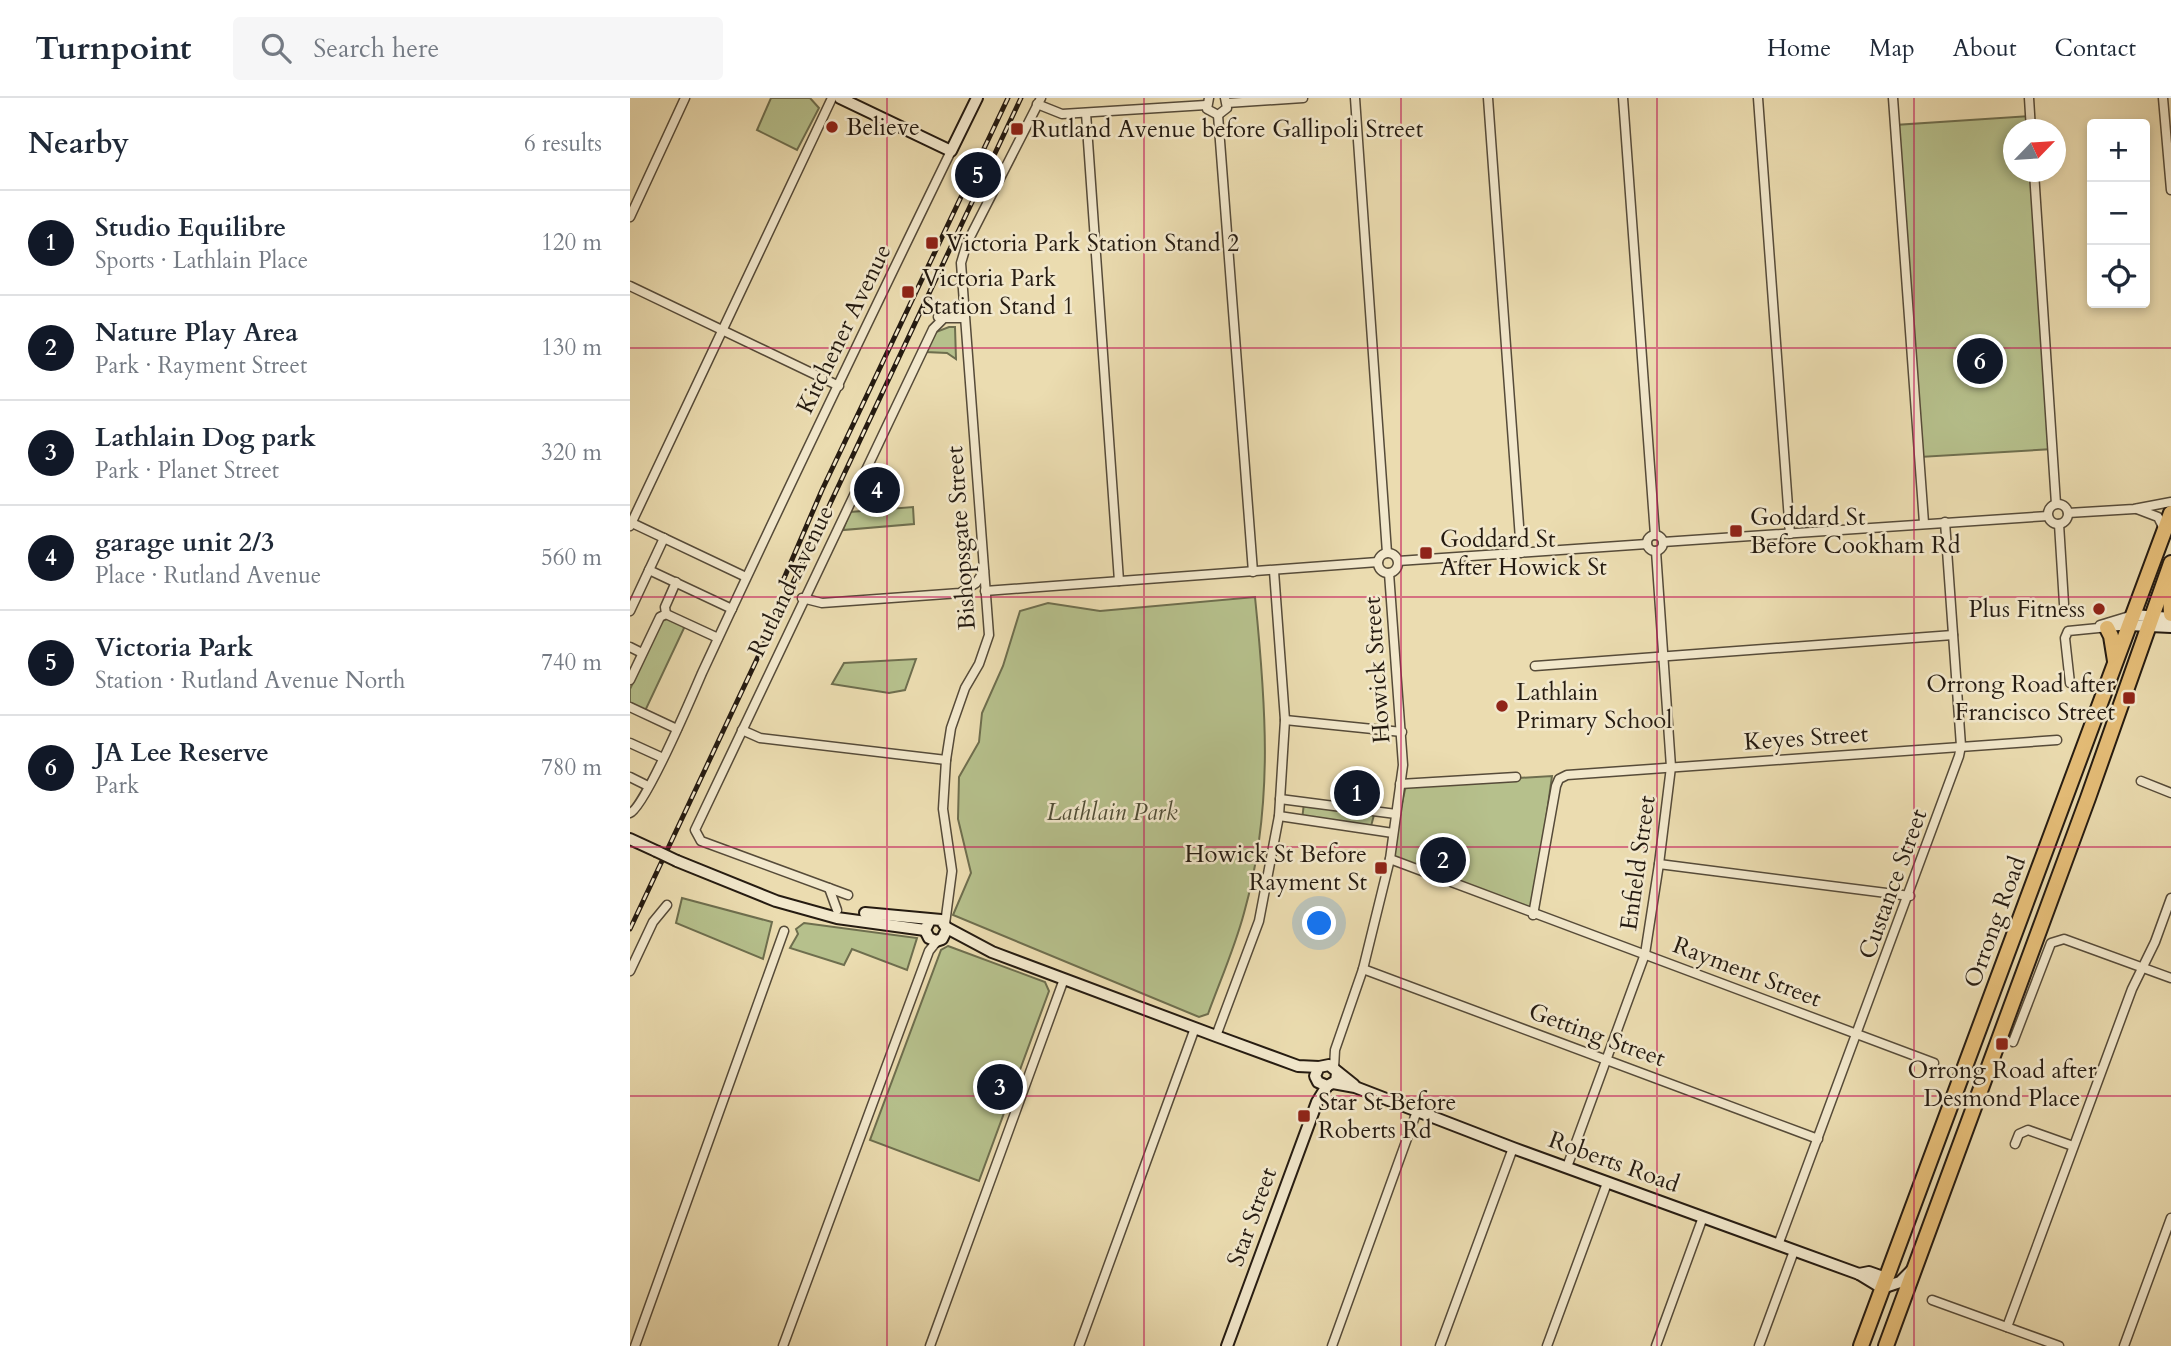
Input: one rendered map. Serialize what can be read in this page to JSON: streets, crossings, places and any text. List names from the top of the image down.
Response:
{
  "streets": {
    "highway": ["Orrong Road"],
    "main road": ["Kitchener Avenue", "Roberts Road", "Star Street"],
    "street": [
      "Bishopsgate Street",
      "Rutland Avenue",
      "Howick Street",
      "Keyes Street",
      "Enfield Street",
      "Custance Street",
      "Rayment Street",
      "Getting Street"
    ]
  },
  "crossings": [
    ["Bishopsgate Street", "Rutland Avenue"],
    ["Bishopsgate Street", "Roberts Road"],
    ["Howick Street", "Rayment Street"],
    ["Howick Street", "Getting Street"],
    ["Howick Street", "Roberts Road"],
    ["Howick Street", "Star Street"],
    ["Keyes Street", "Enfield Street"],
    ["Keyes Street", "Custance Street"],
    ["Keyes Street", "Rayment Street"],
    ["Enfield Street", "Rayment Street"],
    ["Enfield Street", "Getting Street"],
    ["Enfield Street", "Roberts Road"],
    ["Custance Street", "Rayment Street"],
    ["Custance Street", "Getting Street"],
    ["Custance Street", "Roberts Road"],
    ["Orrong Road", "Roberts Road"],
    ["Roberts Road", "Star Street"]
  ],
  "parks": ["Lathlain Park"],
  "places": {
    "other": ["Believe", "Plus Fitness", "Lathlain Primary School"],
    "transit": [
      "Rutland Avenue before Gallipoli Street",
      "Victoria Park Station Stand 2",
      "Victoria Park Station Stand 1",
      "Goddard St Before Cookham Rd",
      "Goddard St After Howick St",
      "Orrong Road after Francisco Street",
      "Howick St Before Rayment St",
      "Orrong Road after Desmond Place",
      "Star St Before Roberts Rd"
    ]
  },
  "north": "top right",
  "page": {
    "header": "Turnpoint",
    "search": "Search here",
    "nav": [
      "Home",
      "Map",
      "About",
      "Contact"
    ],
    "heading": ["Nearby", "6 results"],
    "map_buttons": ["+", "−"],
    "pins": [
      "5",
      "6",
      "4",
      "1",
      "2",
      "3"
    ],
    "list": [
      {
        "mark": "1",
        "name": "Studio Equilibre",
        "note": "Sports · Lathlain Place",
        "value": "120 m"
      },
      {
        "mark": "2",
        "name": "Nature Play Area",
        "note": "Park · Rayment Street",
        "value": "130 m"
      },
      {
        "mark": "3",
        "name": "Lathlain Dog park",
        "note": "Park · Planet Street",
        "value": "320 m"
      },
      {
        "mark": "4",
        "name": "garage unit 2/3",
        "note": "Place · Rutland Avenue",
        "value": "560 m"
      },
      {
        "mark": "5",
        "name": "Victoria Park",
        "note": "Station · Rutland Avenue North",
        "value": "740 m"
      },
      {
        "mark": "6",
        "name": "JA Lee Reserve",
        "note": "Park",
        "value": "780 m"
      }
    ]
  }
}
